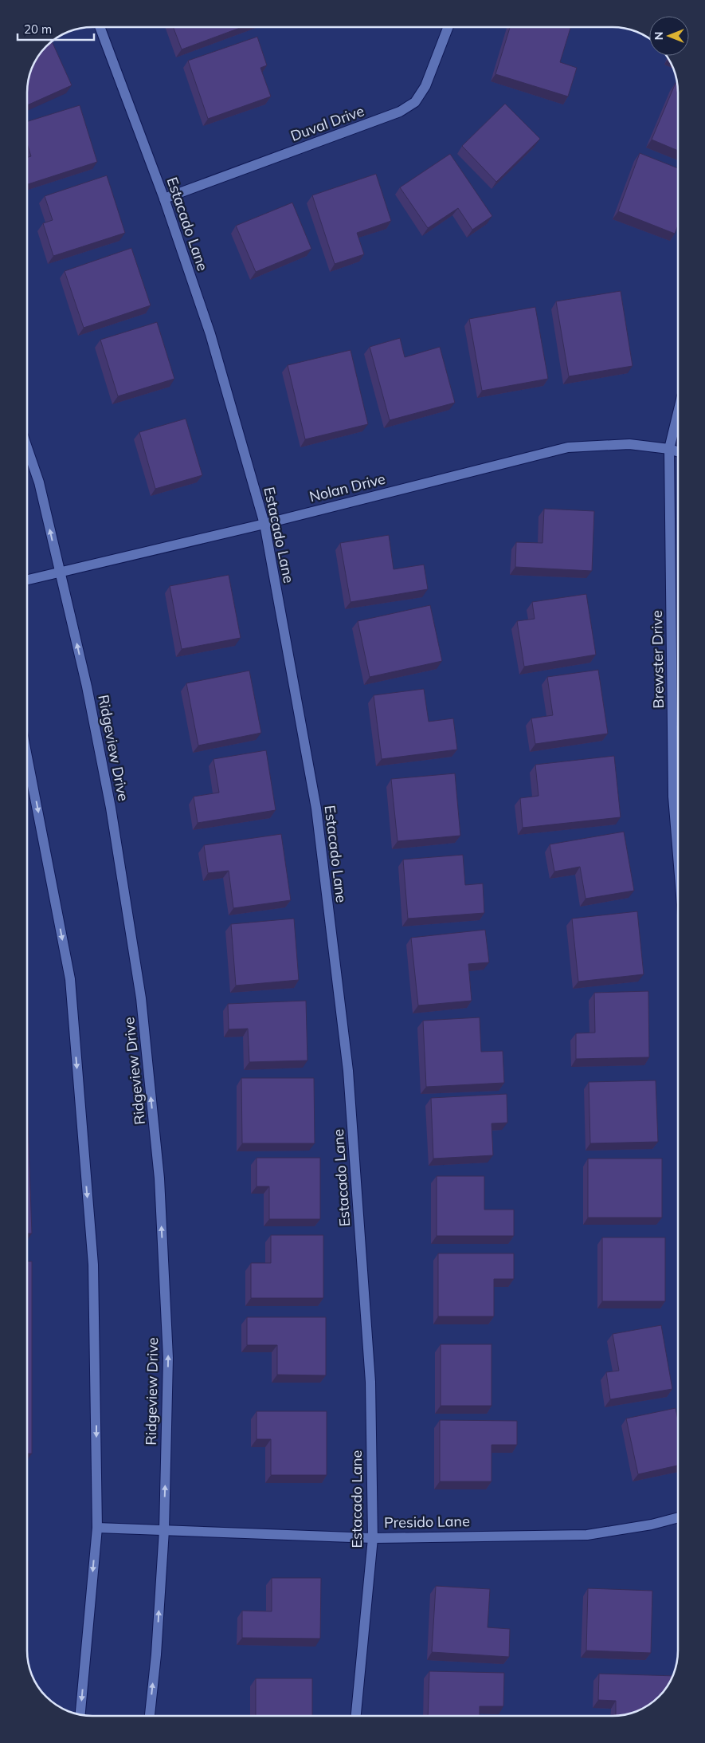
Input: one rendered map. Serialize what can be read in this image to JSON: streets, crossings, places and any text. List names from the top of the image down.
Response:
{
  "streets": {
    "street": [
      "Duval Drive",
      "Estacado Lane",
      "Nolan Drive",
      "Brewster Drive",
      "Ridgeview Drive",
      "Presido Lane"
    ]
  },
  "crossings": [
    ["Duval Drive", "Estacado Lane"],
    ["Estacado Lane", "Nolan Drive"],
    ["Estacado Lane", "Presido Lane"],
    ["Nolan Drive", "Brewster Drive"],
    ["Nolan Drive", "Ridgeview Drive"],
    ["Ridgeview Drive", "Presido Lane"]
  ],
  "scale_bar": "20 m",
  "north": "left"
}
